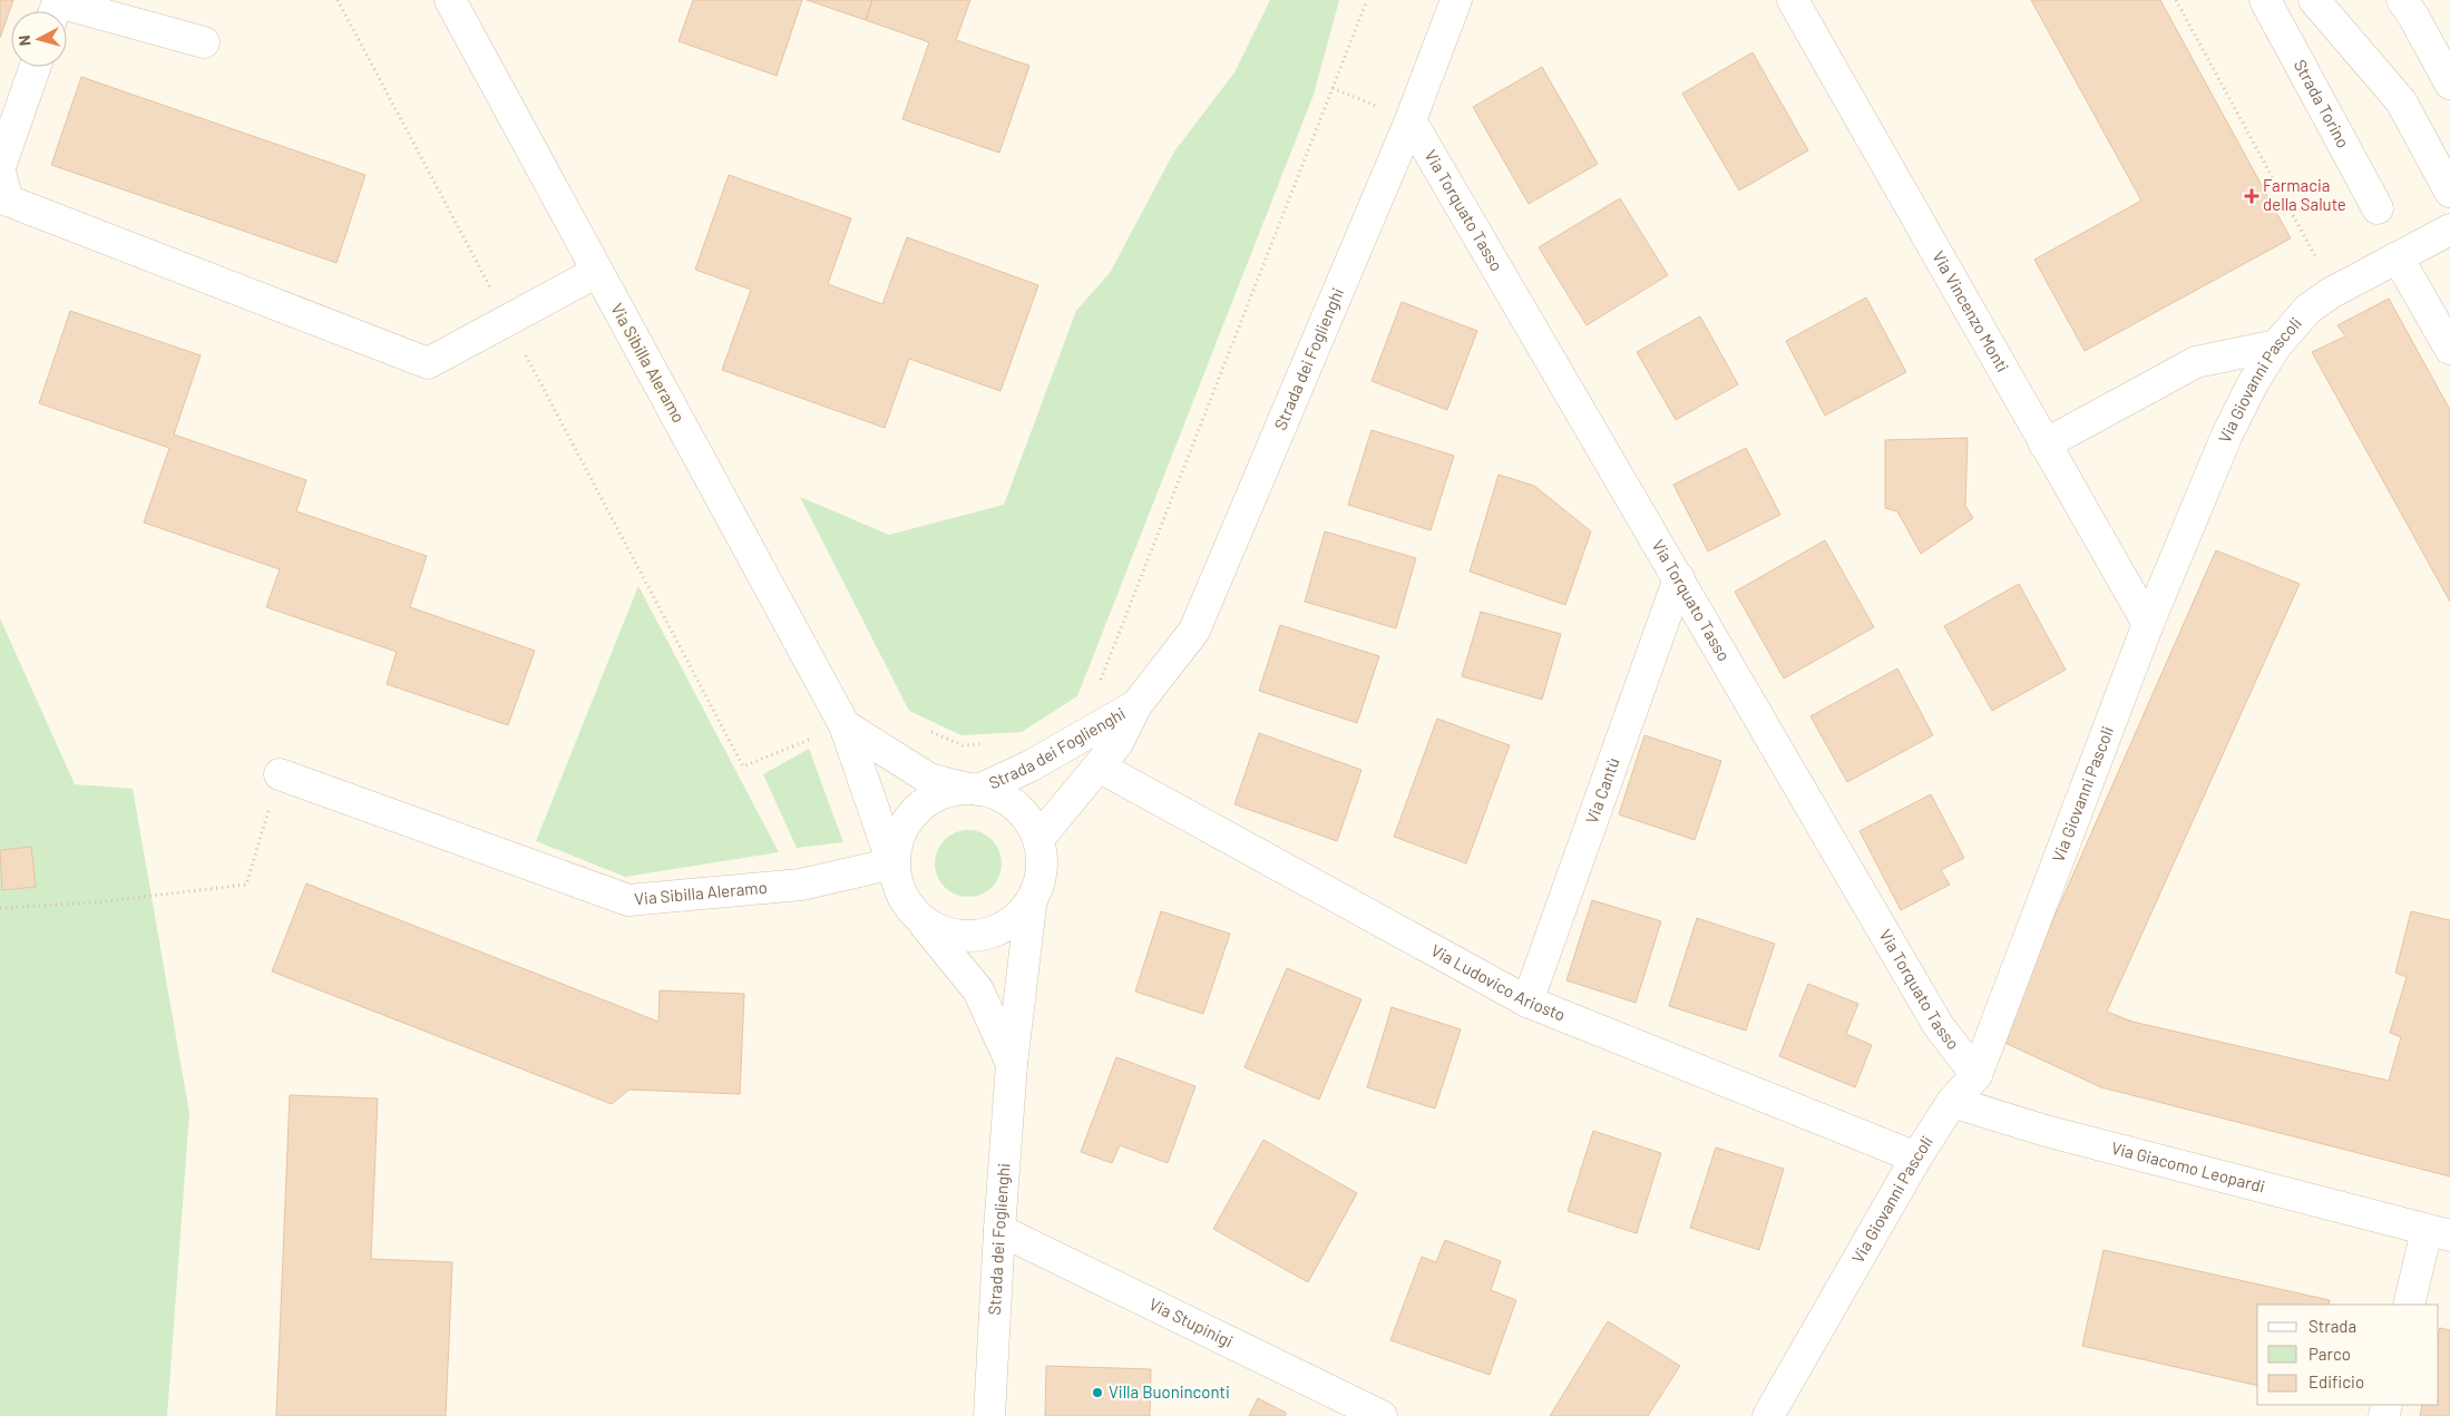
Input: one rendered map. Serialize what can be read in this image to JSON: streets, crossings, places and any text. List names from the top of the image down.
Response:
{
  "streets": {
    "street": [
      "Strada Torino",
      "Via Torquato Tasso",
      "Via Vincenzo Monti",
      "Strada dei Foglienghi",
      "Via Sibilla Aleramo",
      "Via Giovanni Pascoli",
      "Via Cantù",
      "Via Ludovico Ariosto",
      "Via Giacomo Leopardi",
      "Via Stupinigi"
    ]
  },
  "crossings": [
    ["Via Torquato Tasso", "Strada dei Foglienghi"],
    ["Via Torquato Tasso", "Via Giovanni Pascoli"],
    ["Via Torquato Tasso", "Via Cantù"],
    ["Via Vincenzo Monti", "Via Giovanni Pascoli"],
    ["Strada dei Foglienghi", "Via Sibilla Aleramo"],
    ["Strada dei Foglienghi", "Via Ludovico Ariosto"],
    ["Strada dei Foglienghi", "Via Stupinigi"],
    ["Via Giovanni Pascoli", "Via Ludovico Ariosto"],
    ["Via Giovanni Pascoli", "Via Giacomo Leopardi"],
    ["Via Cantù", "Via Ludovico Ariosto"]
  ],
  "places": {
    "health": ["Farmacia della Salute"],
    "other": ["Villa Buoninconti"]
  },
  "legend": ["Strada", "Parco", "Edificio"],
  "north": "left"
}
